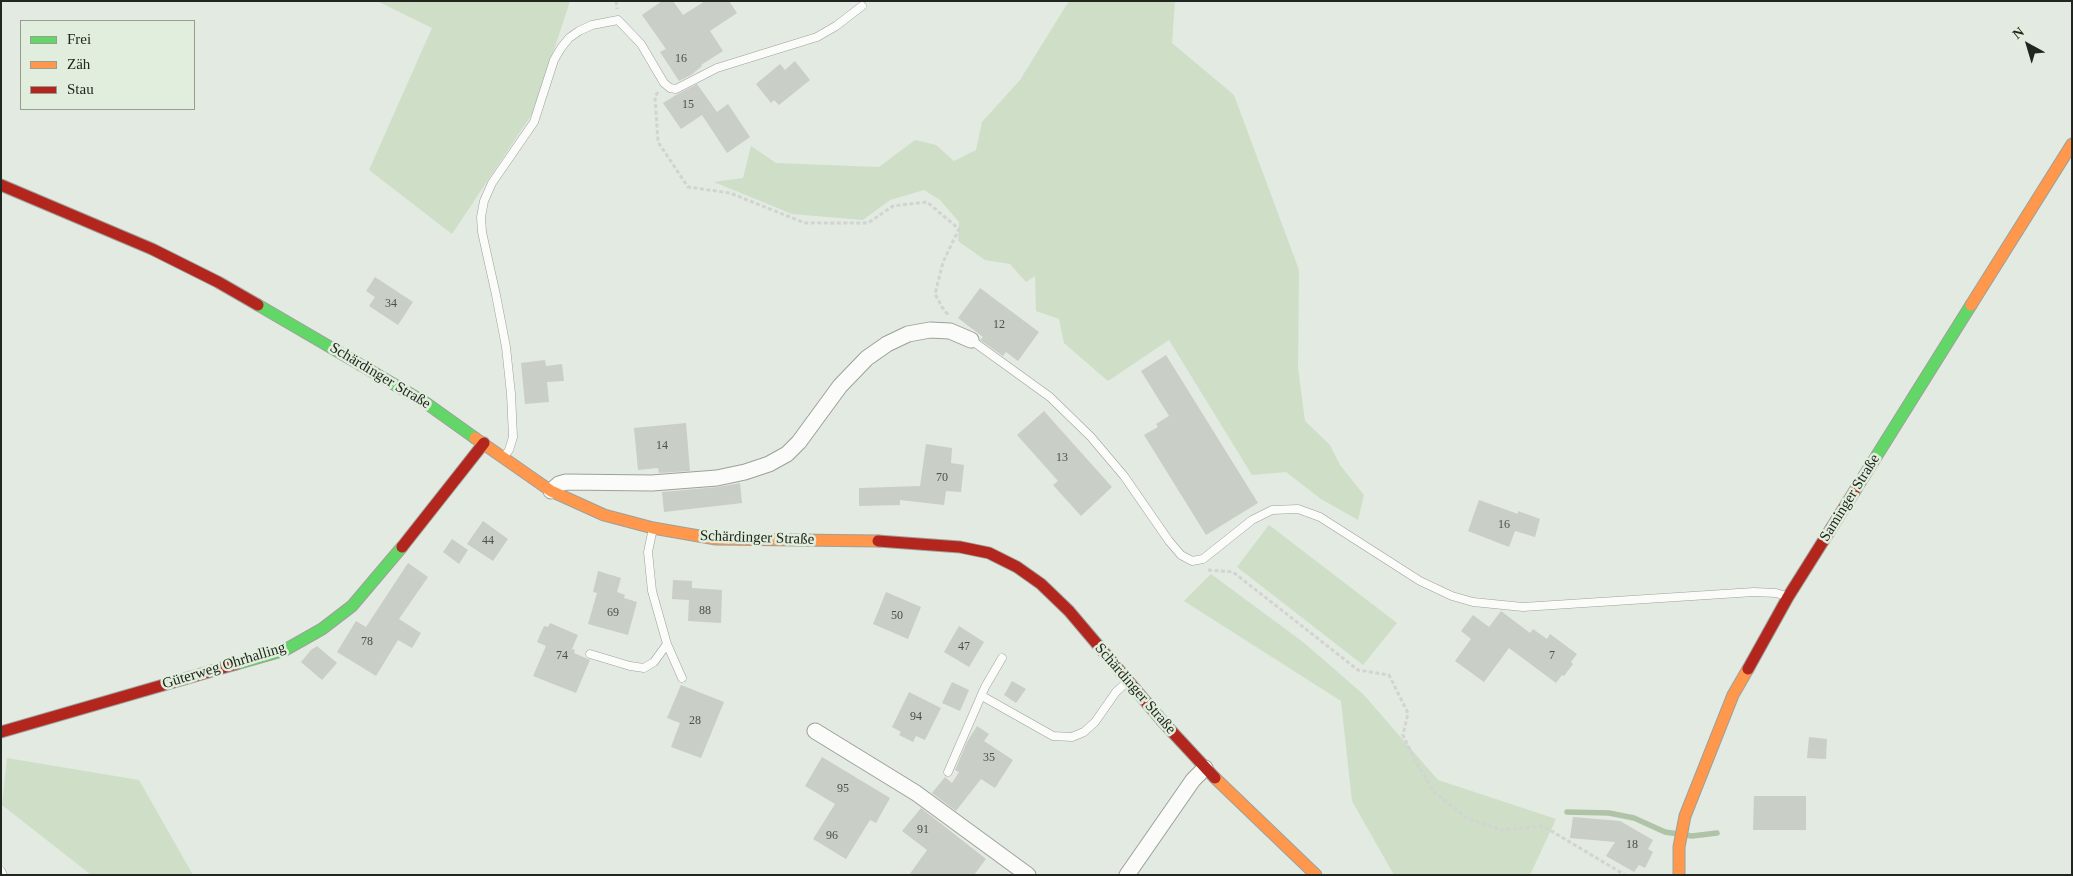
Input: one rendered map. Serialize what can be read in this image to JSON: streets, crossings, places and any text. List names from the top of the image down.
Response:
{
  "streets": {
    "main road": ["Schärdinger Straße", "Saminger Straße", "Güterweg Ohrhalling"]
  },
  "crossings": [
    ["Schärdinger Straße", "Güterweg Ohrhalling"]
  ],
  "house_numbers": [
    "16",
    "15",
    "34",
    "12",
    "14",
    "13",
    "70",
    "16",
    "44",
    "88",
    "69",
    "50",
    "78",
    "47",
    "74",
    "7",
    "94",
    "28",
    "35",
    "95",
    "91",
    "96",
    "18"
  ],
  "legend": ["Frei", "Zäh", "Stau"],
  "north": "top left"
}
